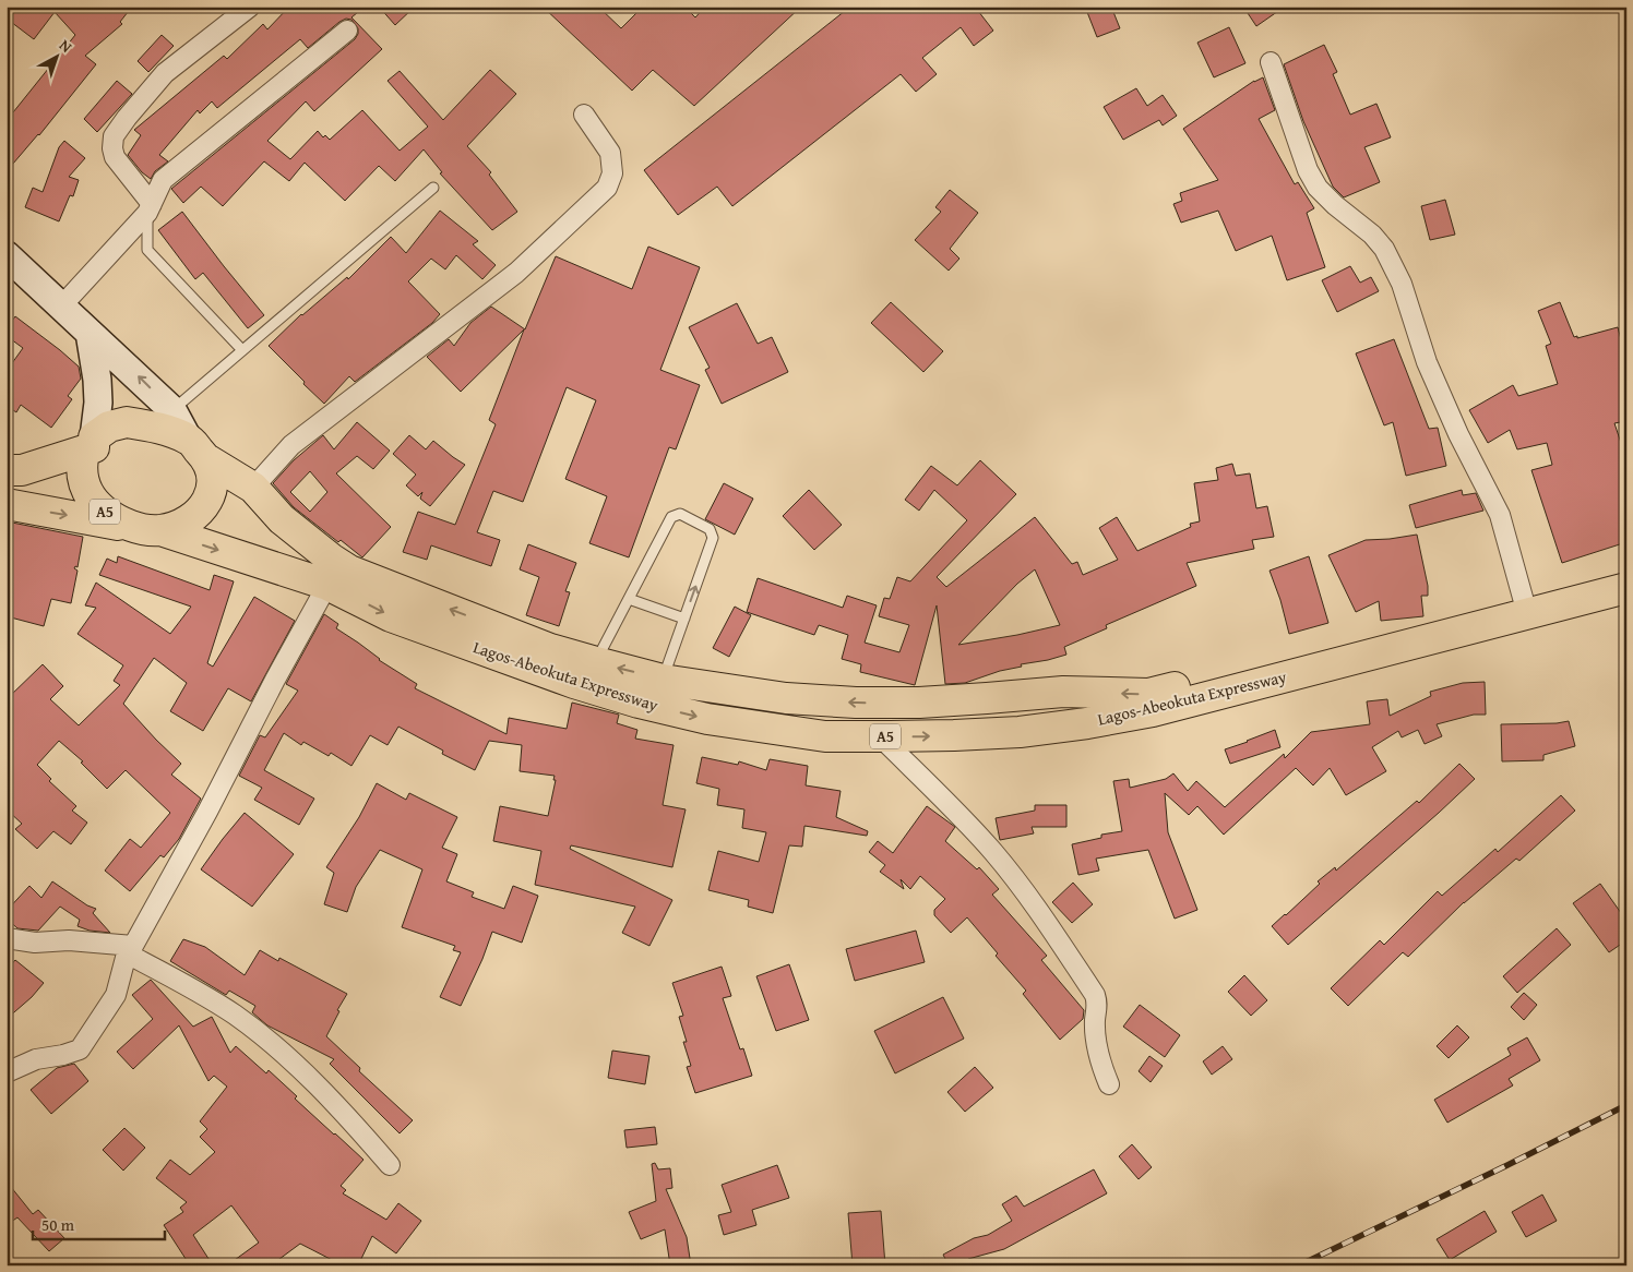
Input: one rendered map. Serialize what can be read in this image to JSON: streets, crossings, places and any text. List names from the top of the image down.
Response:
{
  "streets": {
    "highway": ["A5", "Lagos-Abeokuta Expressway"]
  },
  "crossings": [
    ["A5", "Lagos-Abeokuta Expressway"]
  ],
  "scale_bar": "50 m",
  "north": "top right"
}
